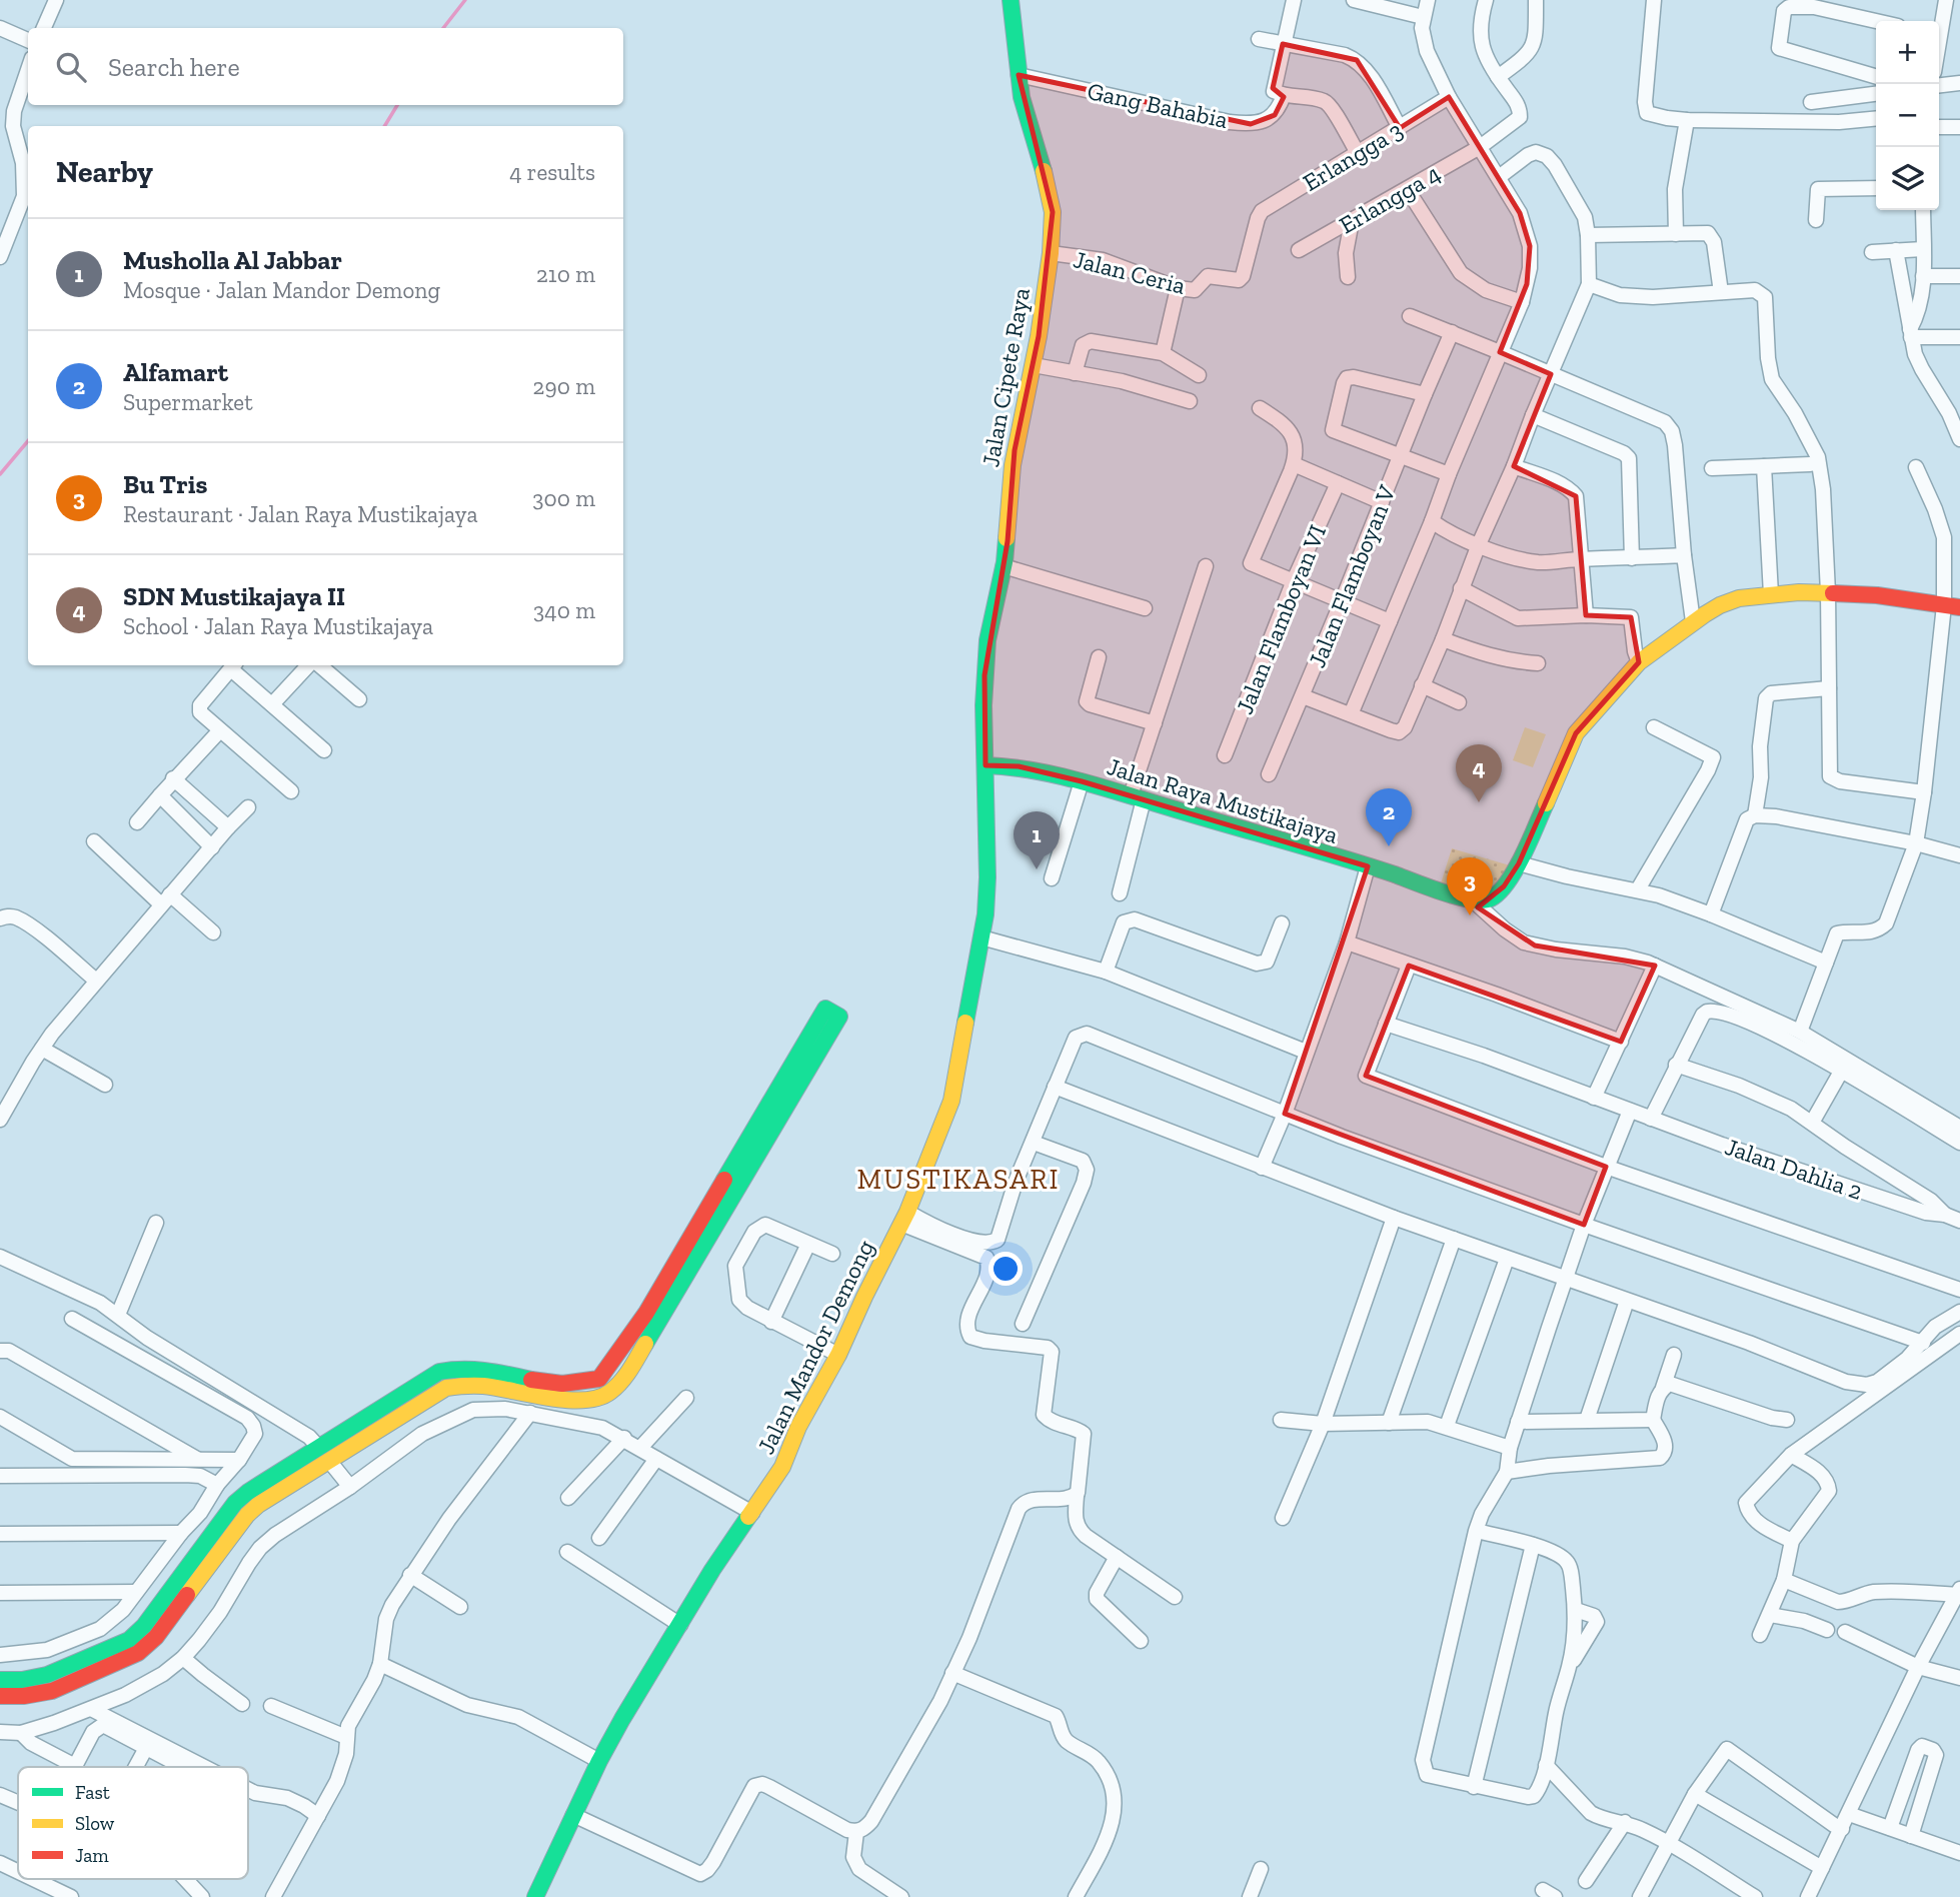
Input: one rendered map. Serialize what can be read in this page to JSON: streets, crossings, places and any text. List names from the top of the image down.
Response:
{
  "streets": {
    "main road": ["Jalan Cipete Raya", "Jalan Raya Mustikajaya", "Jalan Mandor Demong"],
    "street": [
      "Gang Bahabia",
      "Erlangga 3",
      "Erlangga 4",
      "Jalan Ceria",
      "Jalan Flamboyan V",
      "Jalan Flamboyan VI",
      "Jalan Dahlia 2"
    ]
  },
  "crossings": [
    ["Gang Bahabia", "Jalan Cipete Raya"],
    ["Erlangga 3", "Jalan Ceria"],
    ["Jalan Ceria", "Jalan Cipete Raya"],
    ["Jalan Cipete Raya", "Jalan Raya Mustikajaya"],
    ["Jalan Cipete Raya", "Jalan Mandor Demong"],
    ["Jalan Raya Mustikajaya", "Jalan Mandor Demong"]
  ],
  "districts": ["MUSTIKASARI"],
  "legend": ["Fast", "Slow", "Jam"],
  "page": {
    "map_buttons": ["+", "−"],
    "search": "Search here",
    "heading": ["Nearby", "4 results"],
    "list": [
      {
        "mark": "1",
        "name": "Musholla Al Jabbar",
        "note": "Mosque · Jalan Mandor Demong",
        "value": "210 m"
      },
      {
        "mark": "2",
        "name": "Alfamart",
        "note": "Supermarket",
        "value": "290 m"
      },
      {
        "mark": "3",
        "name": "Bu Tris",
        "note": "Restaurant · Jalan Raya Mustikajaya",
        "value": "300 m"
      },
      {
        "mark": "4",
        "name": "SDN Mustikajaya II",
        "note": "School · Jalan Raya Mustikajaya",
        "value": "340 m"
      }
    ],
    "pins": [
      "4",
      "2",
      "1",
      "3"
    ]
  }
}
